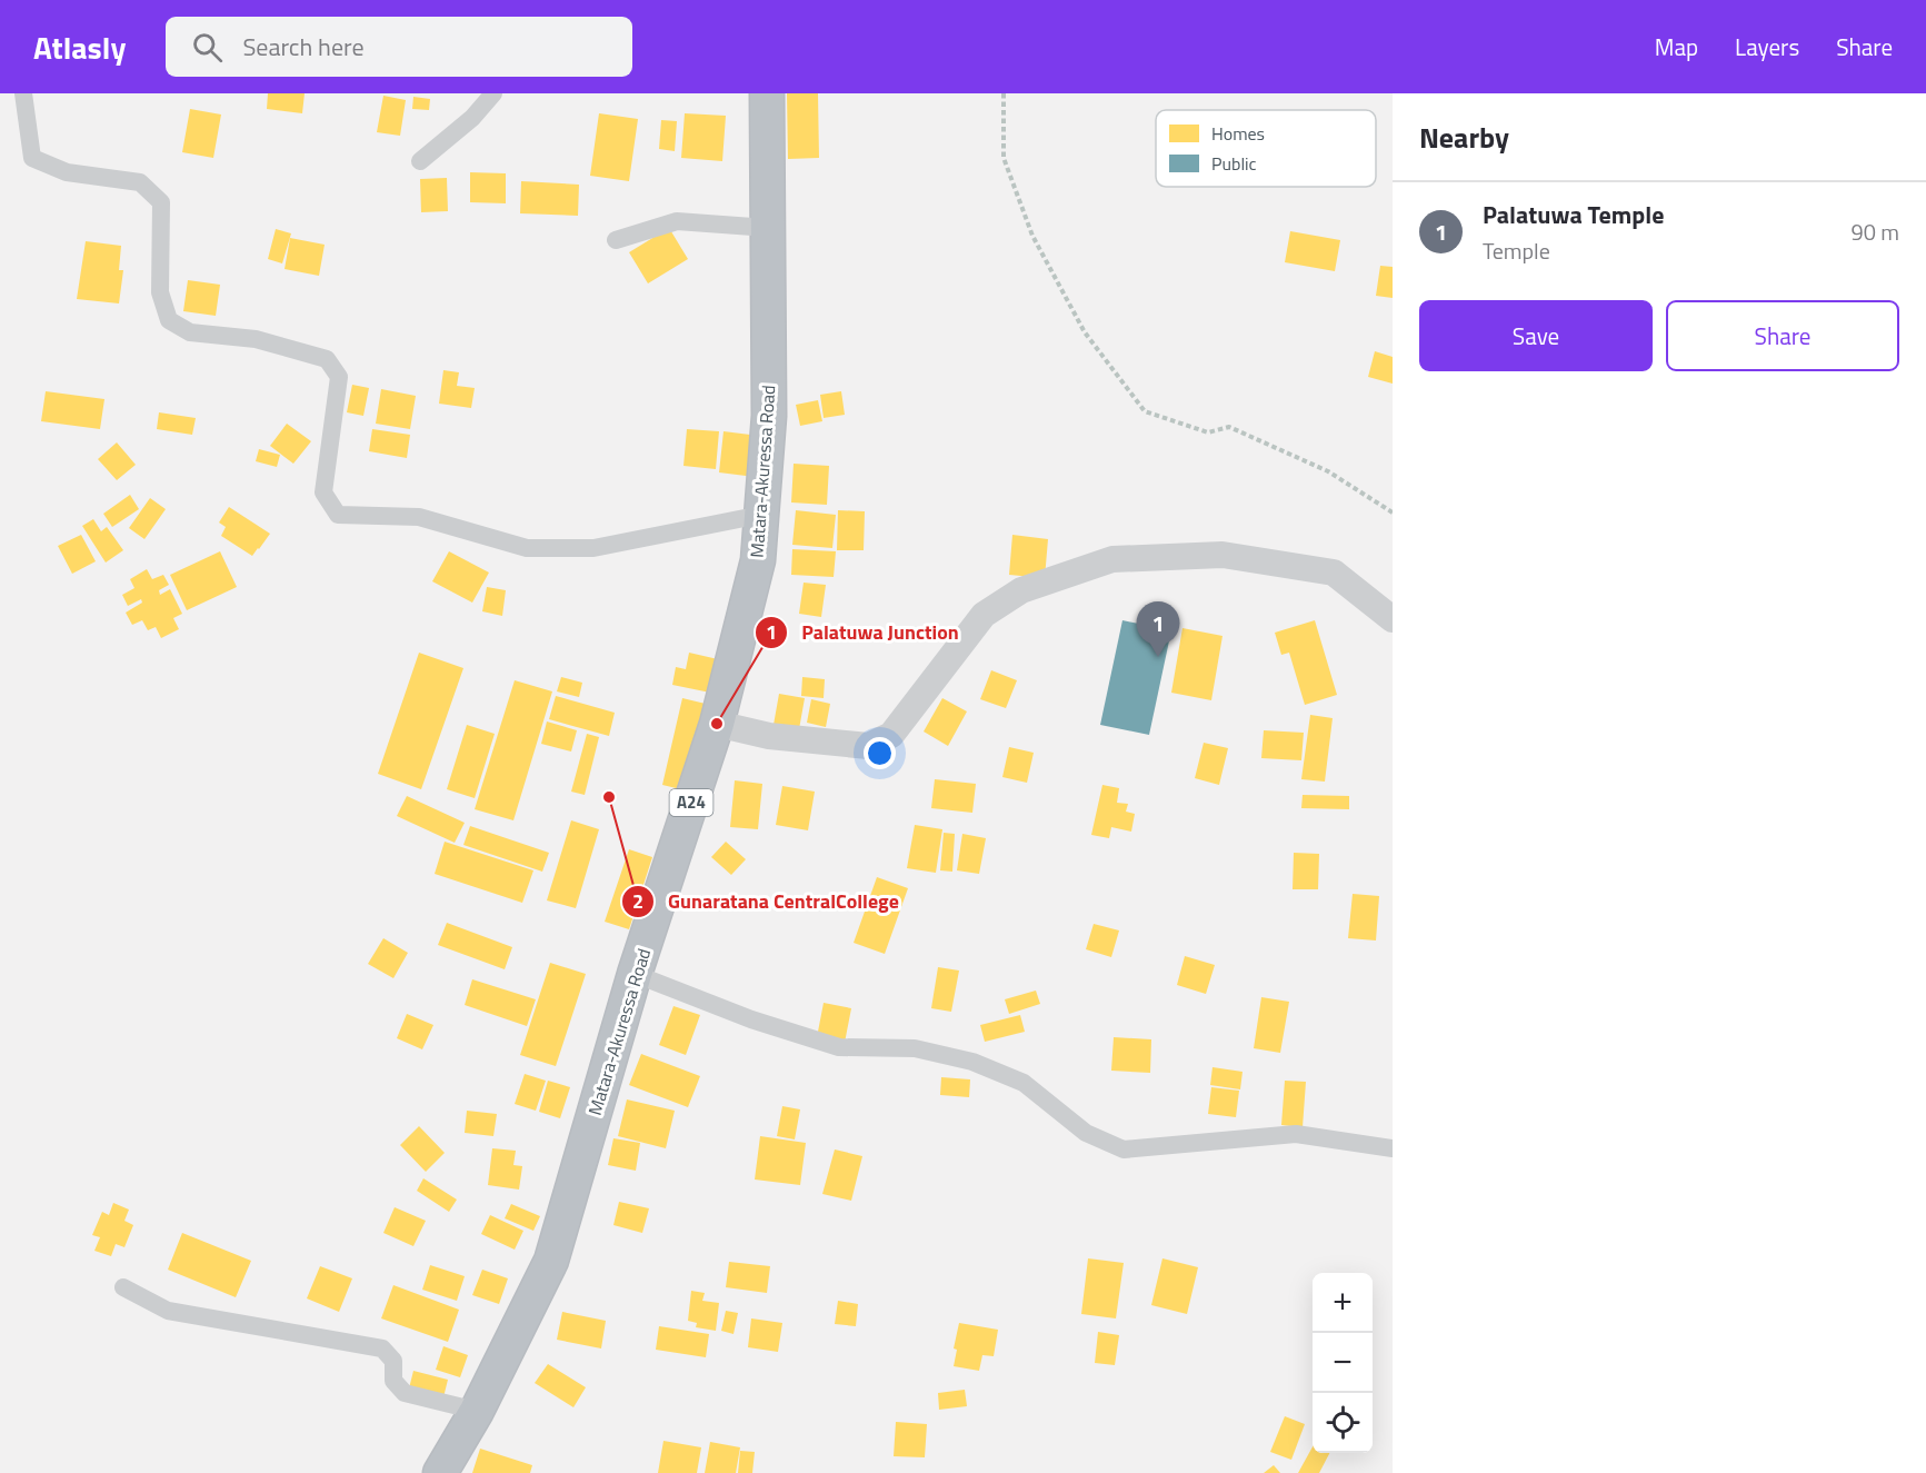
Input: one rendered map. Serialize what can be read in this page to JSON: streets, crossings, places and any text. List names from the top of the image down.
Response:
{
  "streets": {
    "highway": ["Matara-Akuressa Road", "A24"]
  },
  "places": ["Palatuwa Junction", "Gunaratana CentralCollege"],
  "legend": ["Homes", "Public"],
  "page": {
    "header": "Atlasly",
    "search": "Search here",
    "nav": ["Map", "Layers", "Share"],
    "heading": "Nearby",
    "list": [
      {
        "mark": "1",
        "name": "Palatuwa Temple",
        "note": "Temple",
        "value": "90 m"
      }
    ],
    "buttons": ["Save", "Share"],
    "pins": "1",
    "map_buttons": ["+", "−"]
  }
}
